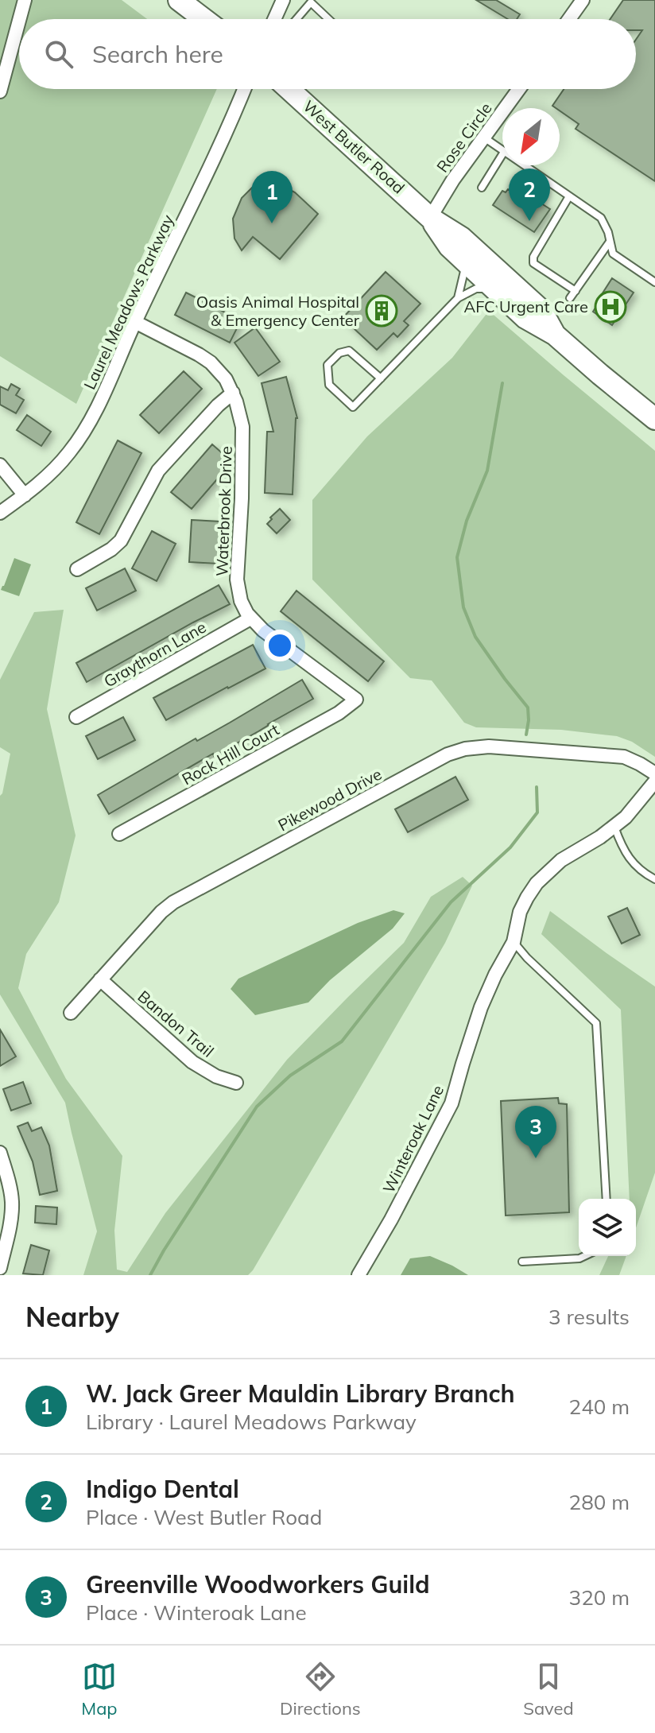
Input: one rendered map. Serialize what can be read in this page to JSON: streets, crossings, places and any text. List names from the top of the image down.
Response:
{
  "streets": {
    "main road": ["West Butler Road"],
    "street": [
      "Rose Circle",
      "Laurel Meadows Parkway",
      "Waterbrook Drive",
      "Graythorn Lane",
      "Rock Hill Court",
      "Pikewood Drive",
      "Bandon Trail",
      "Winteroak Lane"
    ]
  },
  "crossings": [
    ["Rose Circle", "West Butler Road"],
    ["Laurel Meadows Parkway", "Waterbrook Drive"],
    ["Waterbrook Drive", "Graythorn Lane"],
    ["Waterbrook Drive", "Rock Hill Court"],
    ["Pikewood Drive", "Bandon Trail"]
  ],
  "places": {
    "hospital": ["AFC Urgent Care"],
    "building": ["Oasis Animal Hospital & Emergency Center"]
  },
  "north": "bottom left",
  "page": {
    "search": "Search here",
    "pins": ["2", "1", "3"],
    "heading": ["Nearby", "3 results"],
    "list": [
      {
        "mark": "1",
        "name": "W. Jack Greer Mauldin Library Branch",
        "note": "Library · Laurel Meadows Parkway",
        "value": "240 m"
      },
      {
        "mark": "2",
        "name": "Indigo Dental",
        "note": "Place · West Butler Road",
        "value": "280 m"
      },
      {
        "mark": "3",
        "name": "Greenville Woodworkers Guild",
        "note": "Place · Winteroak Lane",
        "value": "320 m"
      }
    ],
    "nav": ["Map", "Directions", "Saved"]
  }
}
